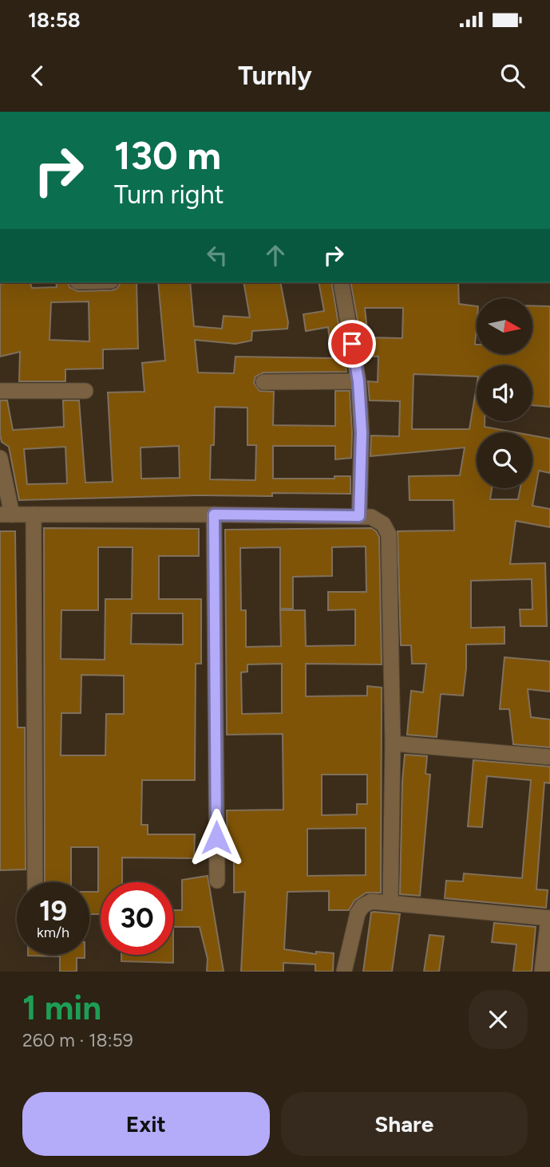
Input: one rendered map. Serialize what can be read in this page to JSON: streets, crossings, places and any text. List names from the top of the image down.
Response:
{
  "north": "right",
  "page": {
    "status": "18:58",
    "header": "Turnly",
    "turn": ["130 m", "Turn right"],
    "speed": "19 km/h",
    "limit": "30",
    "heading": ["1 min", "260 m · 18:59"],
    "buttons": ["Exit", "Share"]
  }
}
